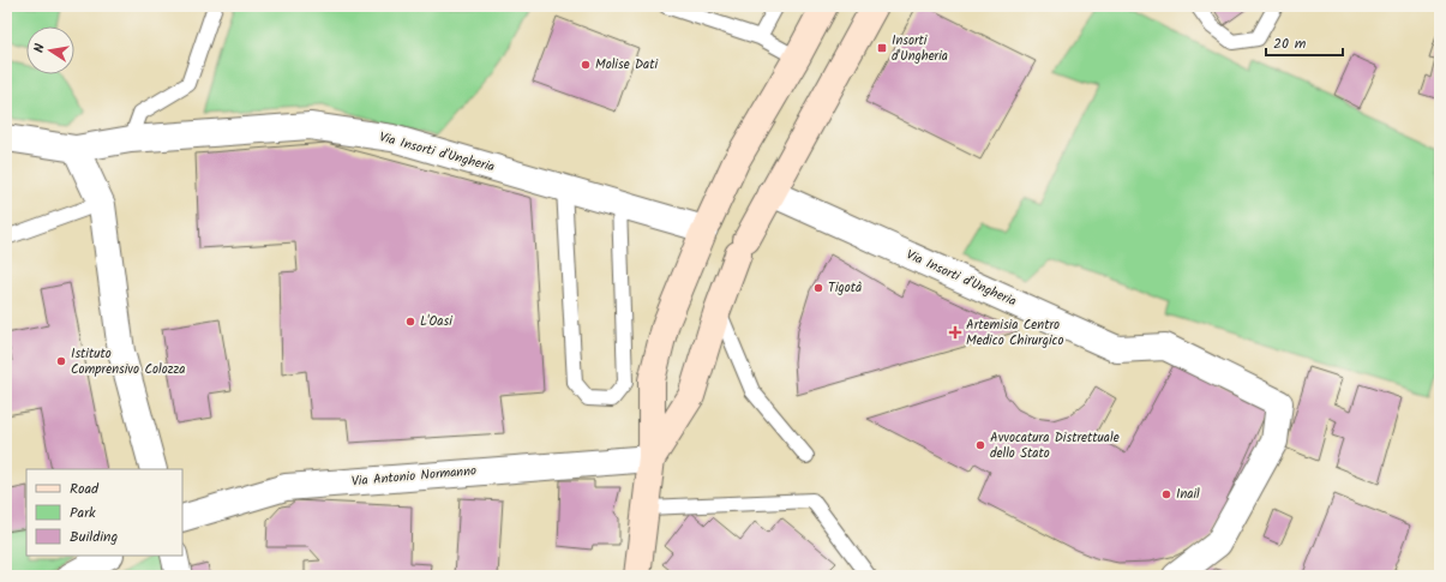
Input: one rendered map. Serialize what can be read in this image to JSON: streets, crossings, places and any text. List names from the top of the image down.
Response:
{
  "streets": {
    "street": ["Via Insorti d'Ungheria", "Via Antonio Normanno"]
  },
  "places": {
    "transit": ["Insorti d'Ungheria"],
    "other": [
      "Molise Dati",
      "Tigotà",
      "L'Oasi",
      "Istituto Comprensivo Colozza",
      "Avvocatura Distrettuale dello Stato",
      "Inail"
    ],
    "health": ["Artemisia Centro Medico Chirurgico"]
  },
  "legend": ["Road", "Park", "Building"],
  "scale_bar": "20 m",
  "north": "left"
}
